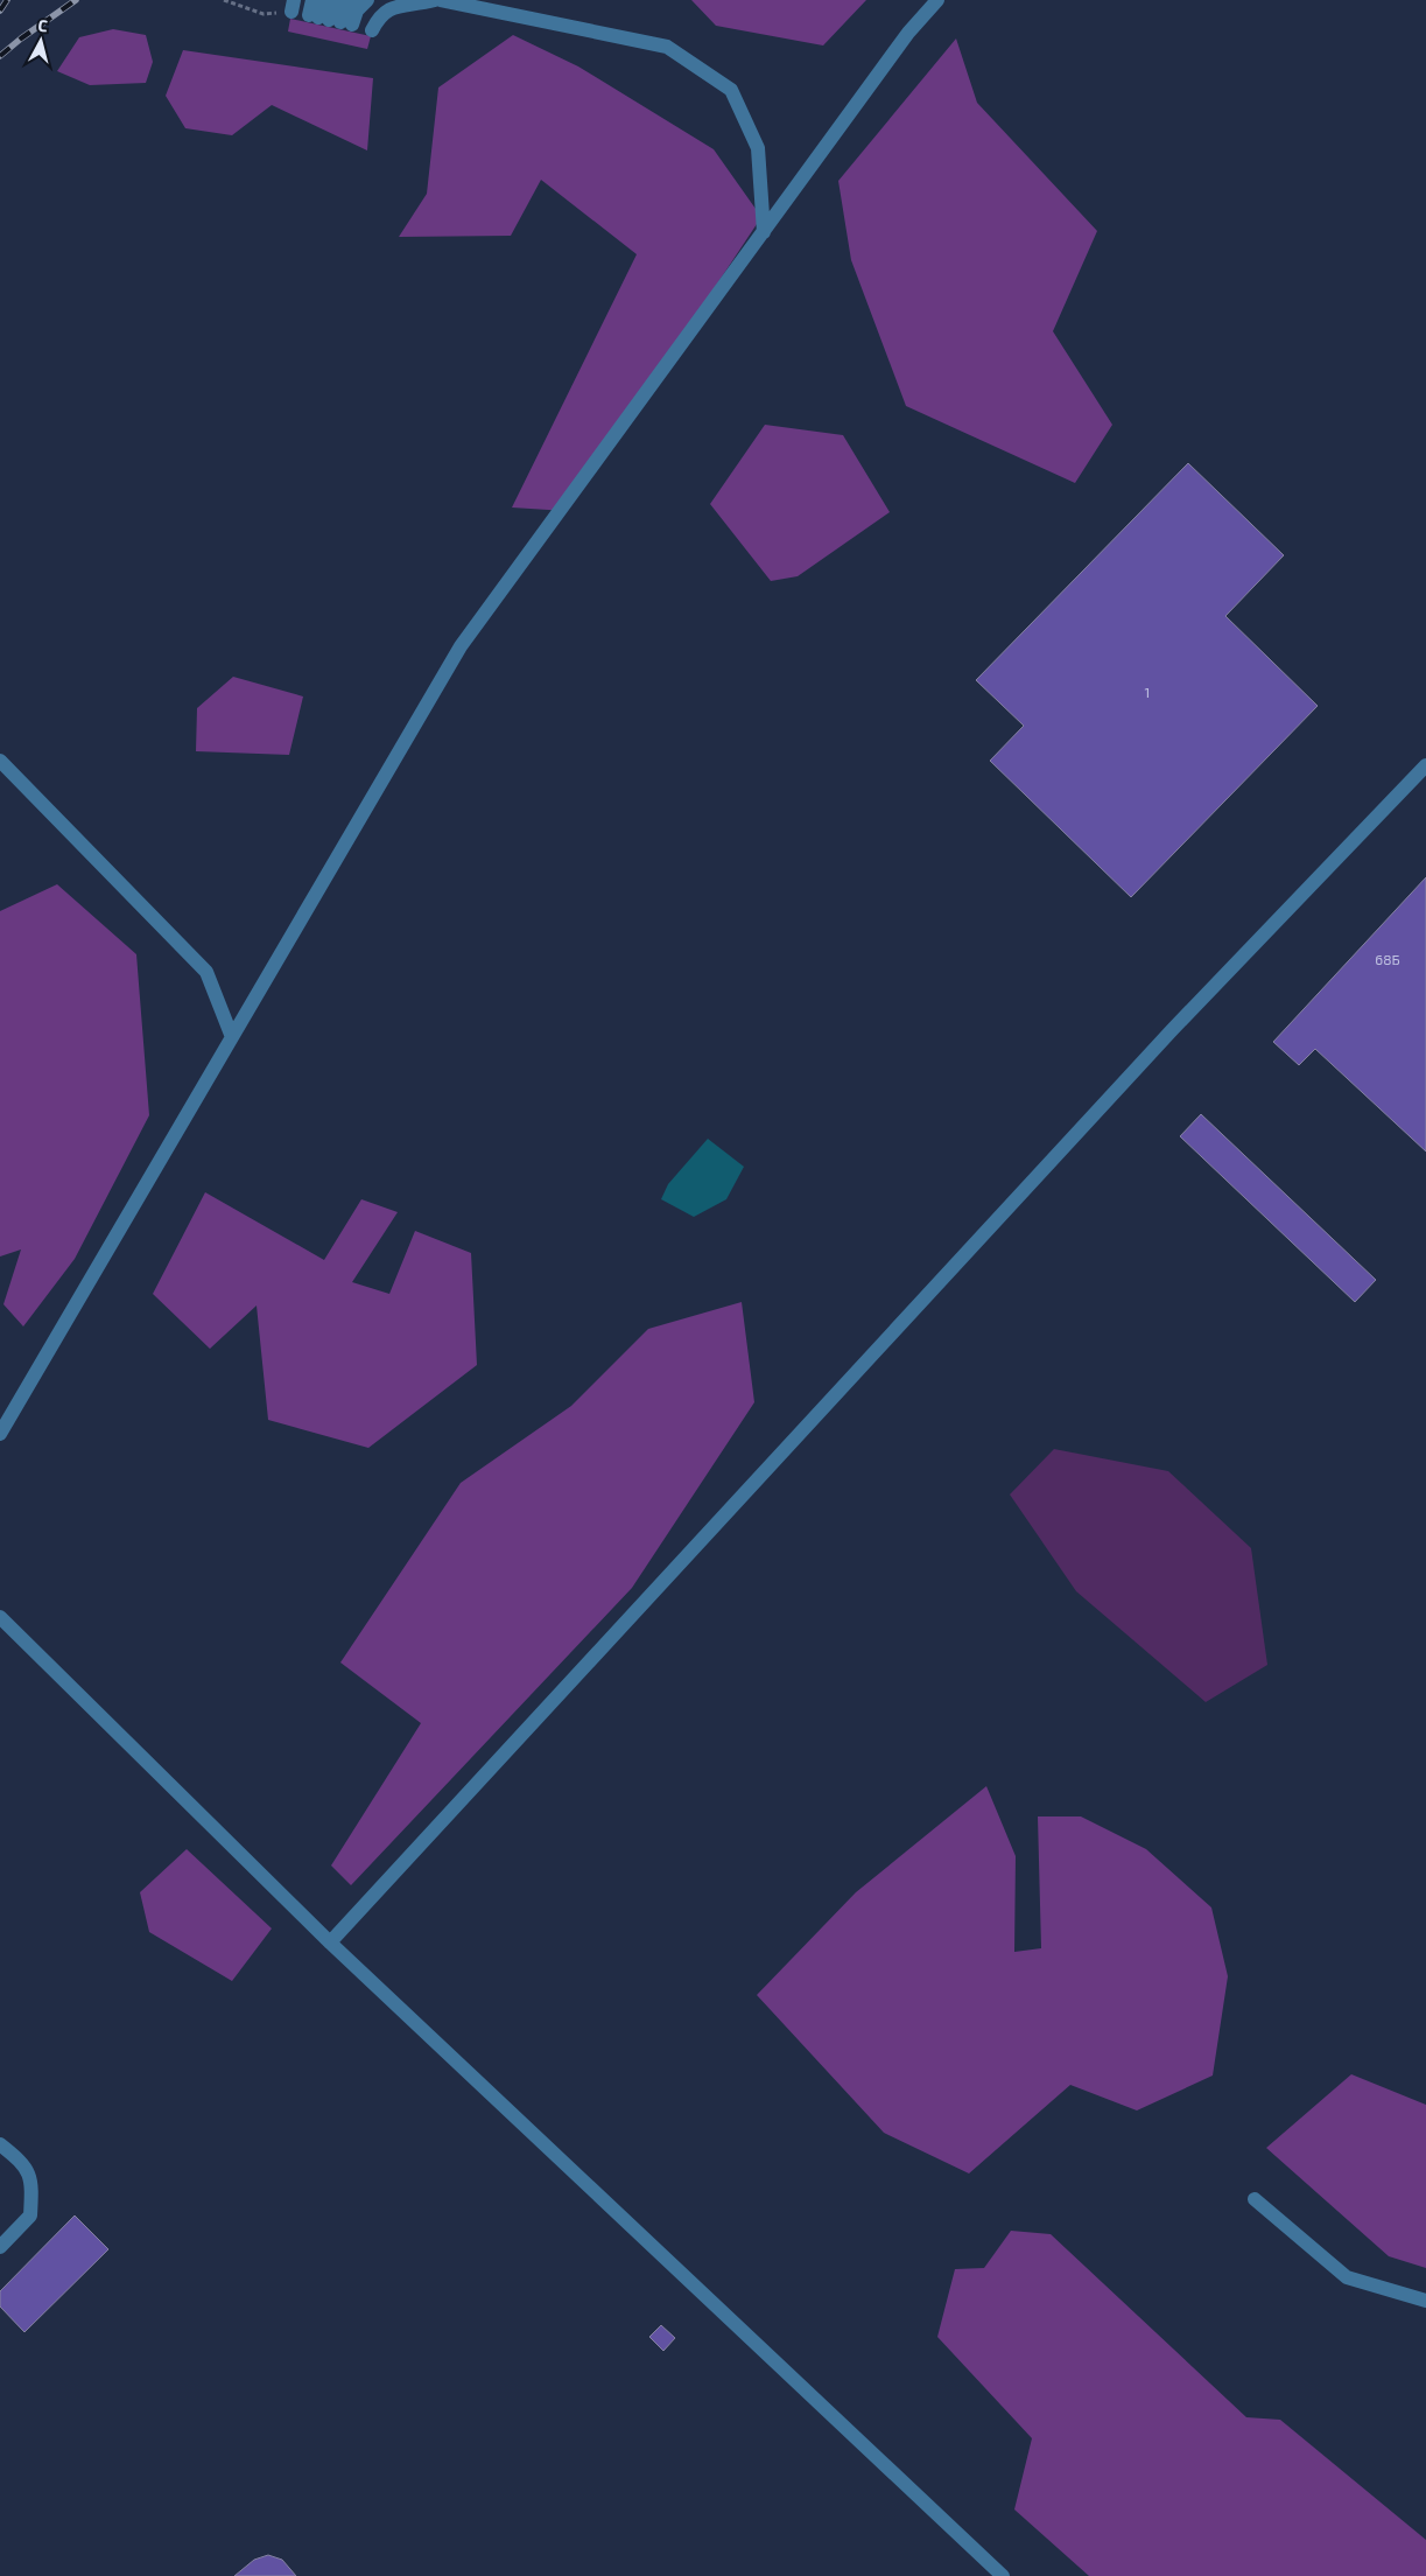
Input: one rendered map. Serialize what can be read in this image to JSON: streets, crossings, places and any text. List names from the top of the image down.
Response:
{
  "house_numbers": ["1", "68Б"],
  "north": "top"
}
